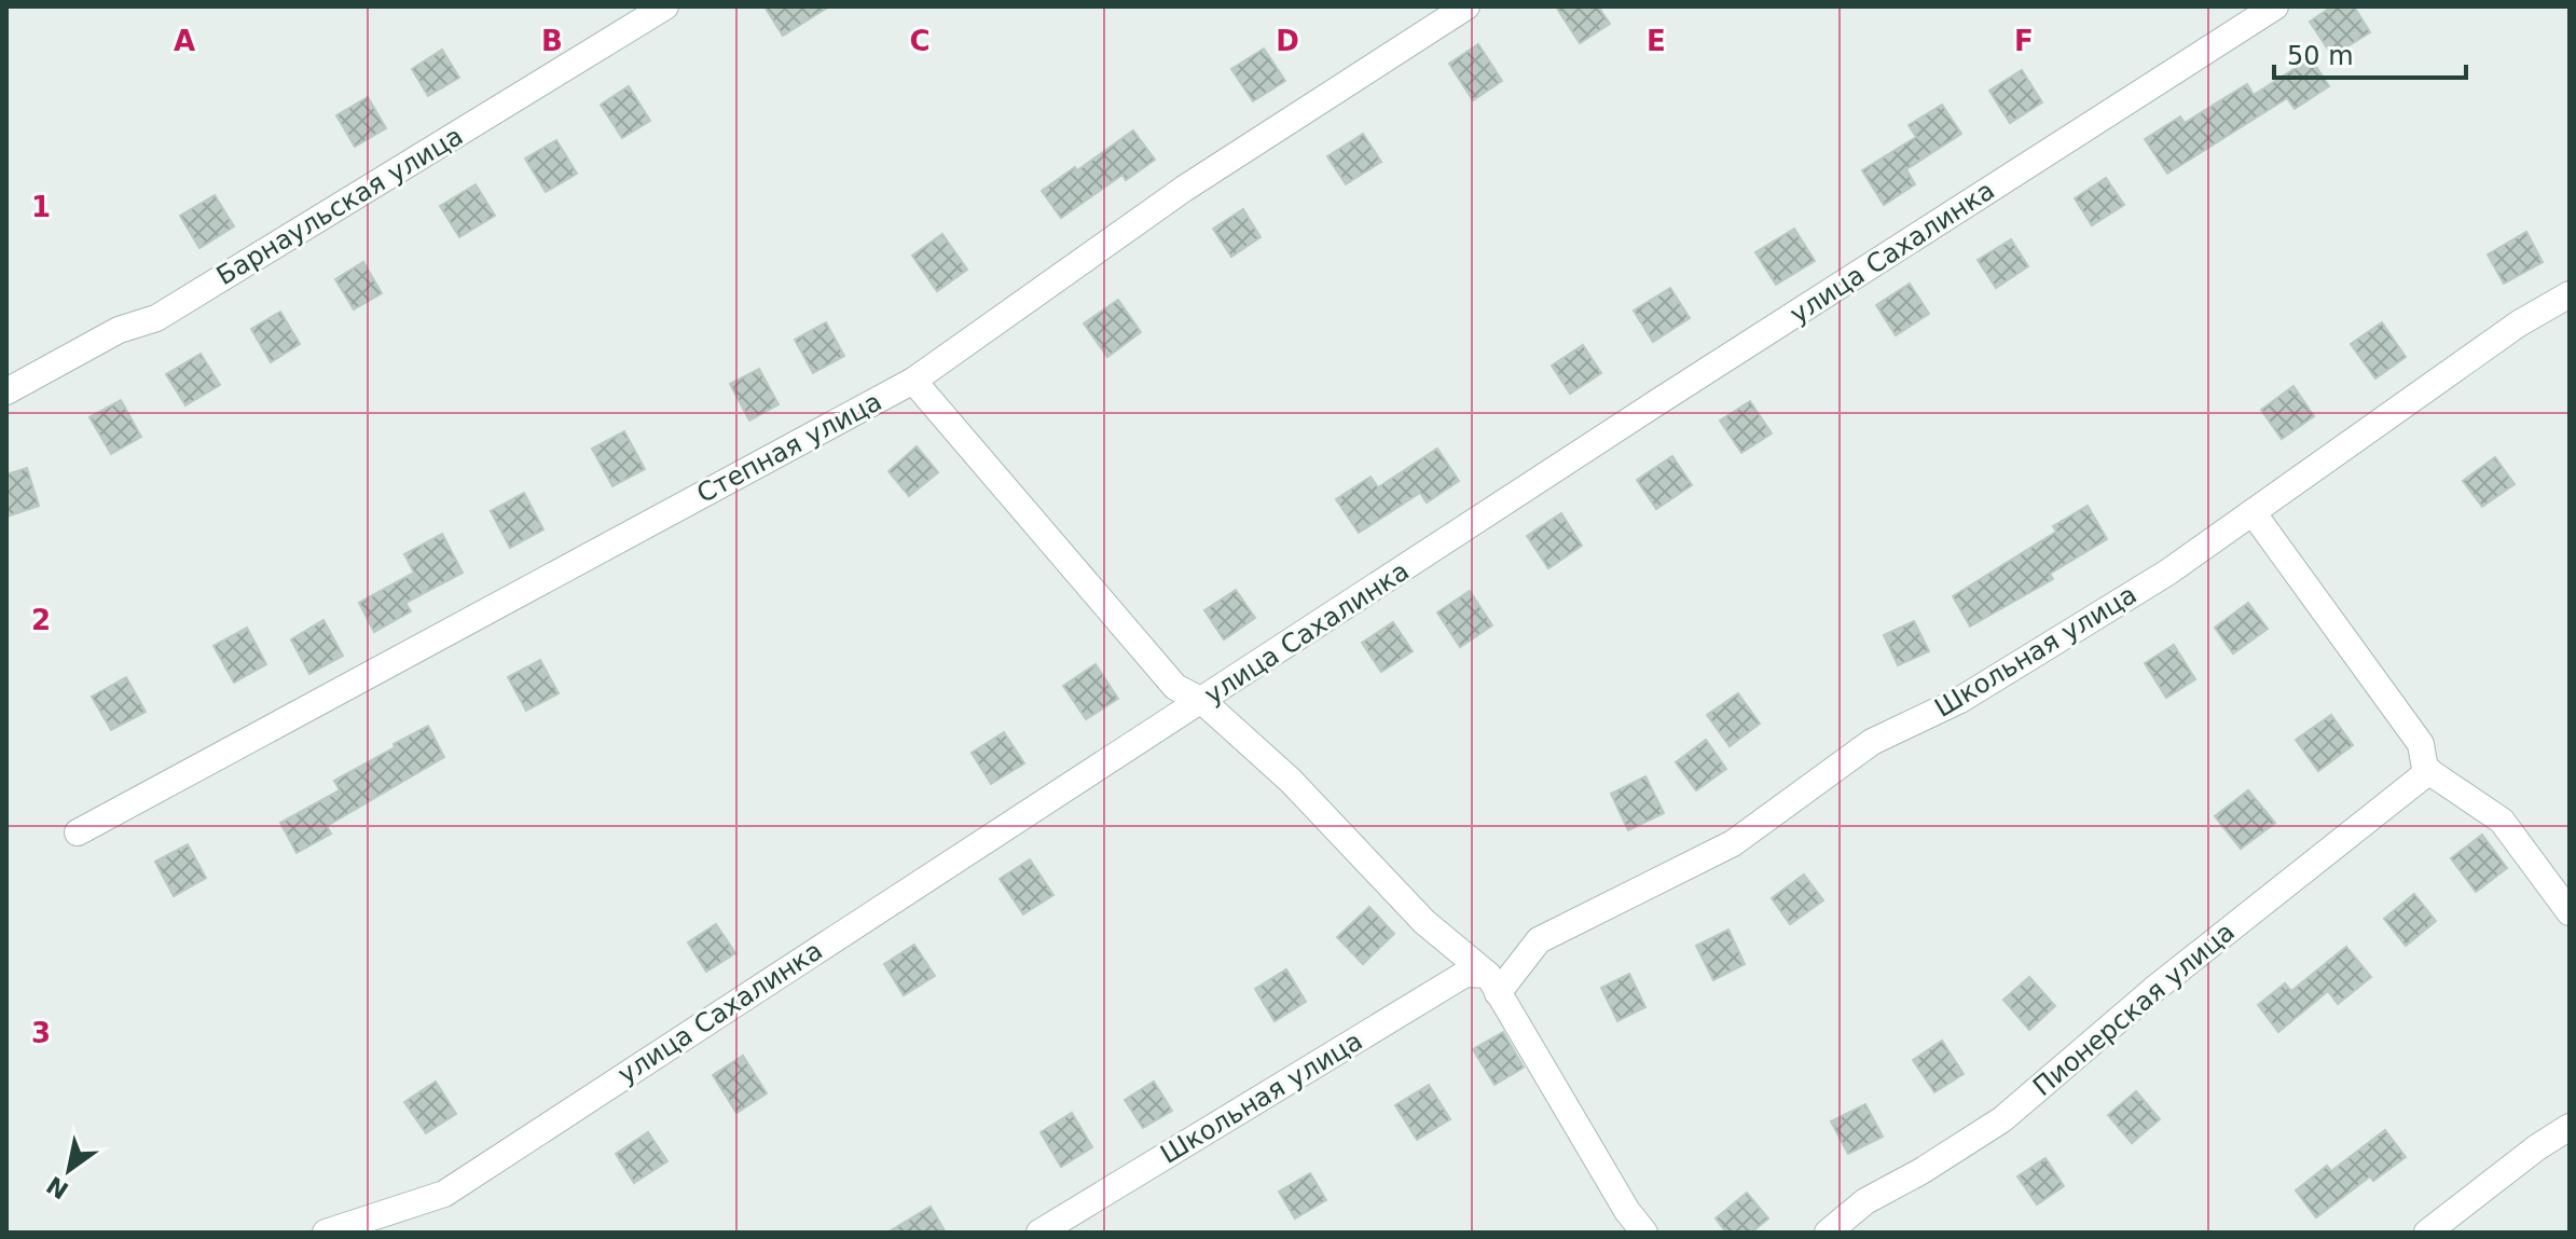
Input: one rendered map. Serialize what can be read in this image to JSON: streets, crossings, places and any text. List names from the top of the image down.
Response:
{
  "streets": {
    "street": [
      "Барнаульская улица",
      "улица Сахалинка",
      "Степная улица",
      "Школьная улица",
      "Пионерская улица"
    ]
  },
  "scale_bar": "50 m",
  "north": "bottom left",
  "grid": {
    "columns": [
      "A",
      "B",
      "C",
      "D",
      "E",
      "F"
    ],
    "rows": ["1", "2", "3"]
  }
}
